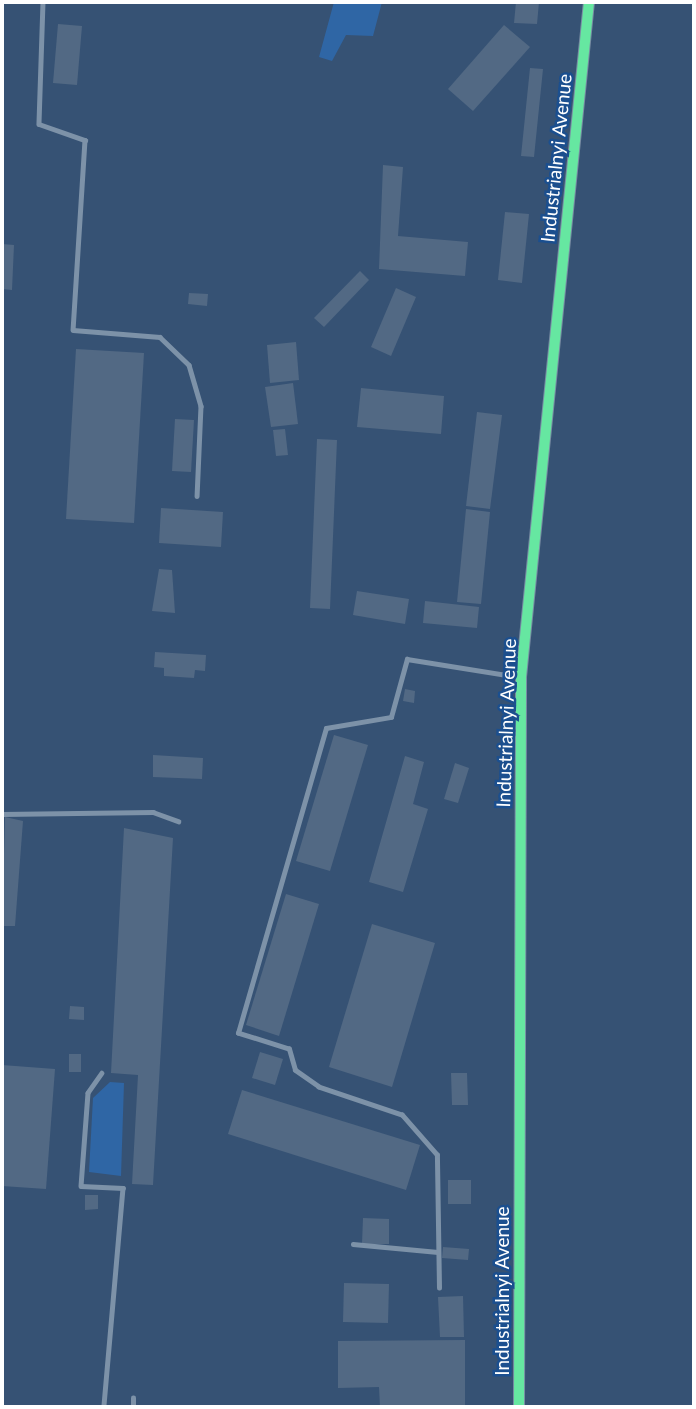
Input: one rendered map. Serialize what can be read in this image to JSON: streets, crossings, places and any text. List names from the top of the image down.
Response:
{
  "streets": {
    "street": ["Industrialnyi Avenue"]
  }
}
